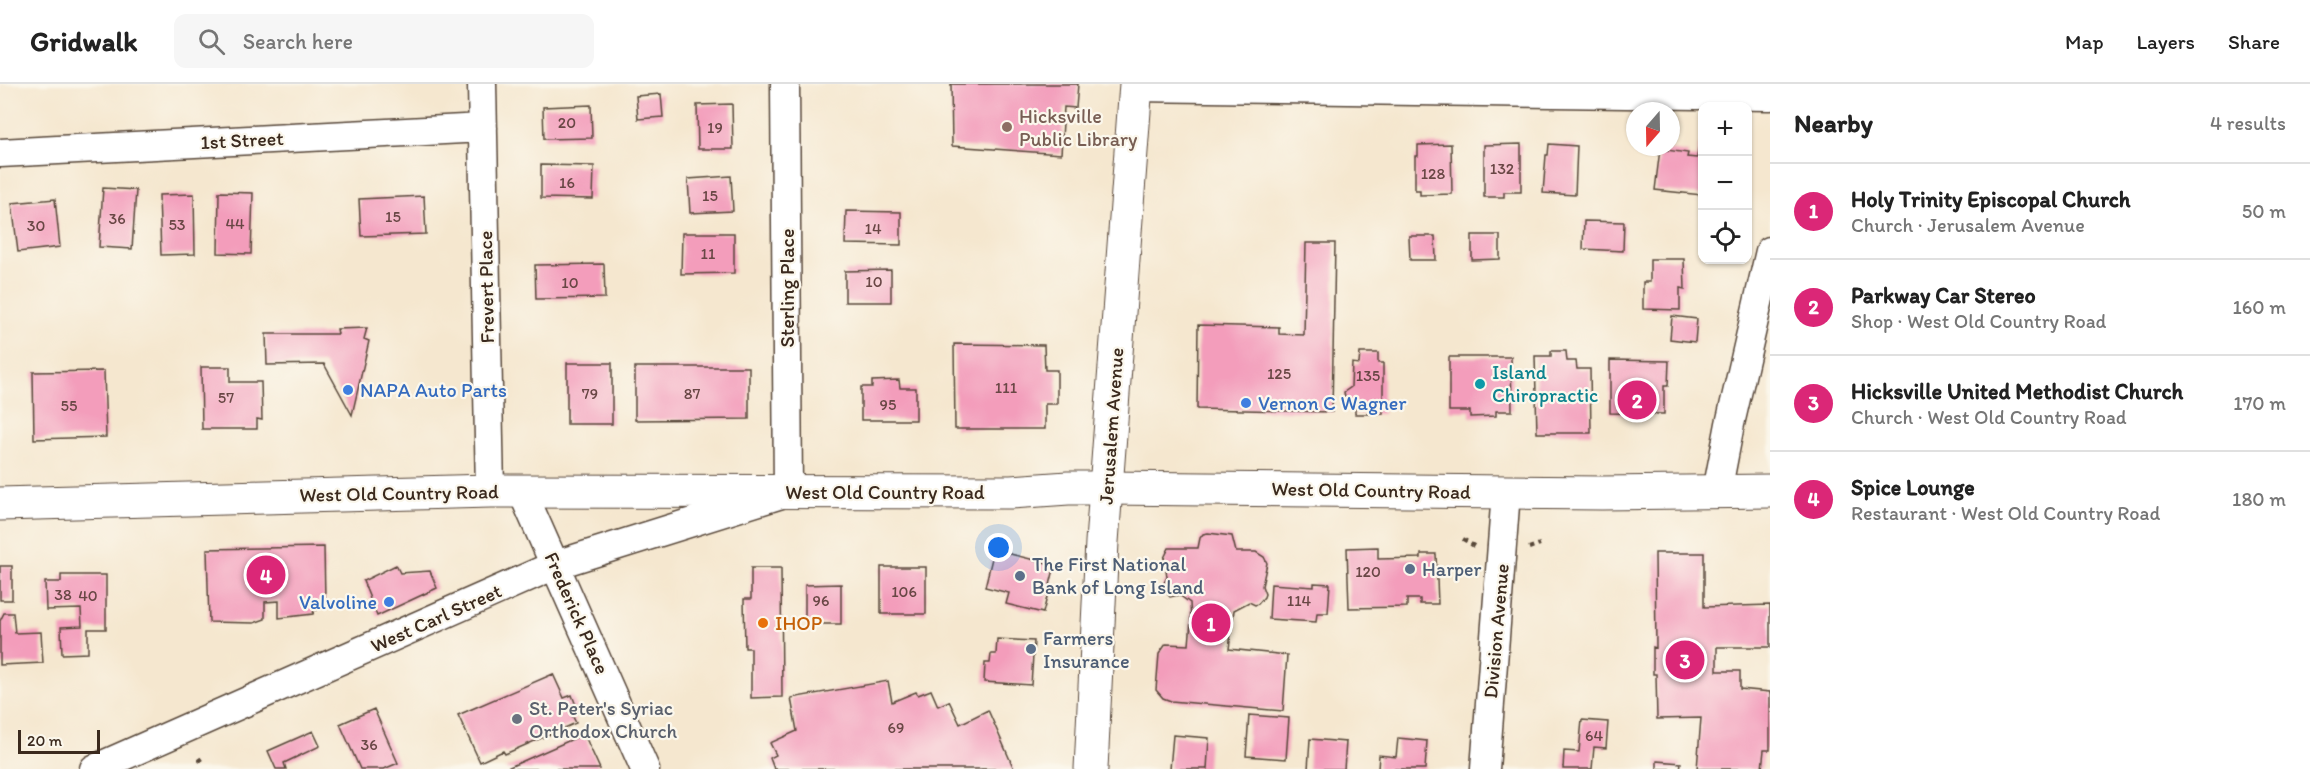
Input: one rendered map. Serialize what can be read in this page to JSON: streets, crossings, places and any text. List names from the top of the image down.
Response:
{
  "streets": {
    "main road": ["Jerusalem Avenue", "West Old Country Road"],
    "street": [
      "1st Street",
      "Frevert Place",
      "Sterling Place",
      "Frederick Place",
      "West Carl Street",
      "Division Avenue"
    ]
  },
  "crossings": [
    ["1st Street", "Frevert Place"],
    ["Frevert Place", "West Old Country Road"],
    ["Sterling Place", "West Old Country Road"],
    ["Sterling Place", "West Carl Street"],
    ["Jerusalem Avenue", "West Old Country Road"],
    ["West Old Country Road", "Frederick Place"],
    ["West Old Country Road", "West Carl Street"],
    ["West Old Country Road", "Division Avenue"],
    ["Frederick Place", "West Carl Street"]
  ],
  "places": [
    "Hicksville Public Library",
    "Island Chiropractic",
    "NAPA Auto Parts",
    "Vernon C Wagner",
    "Harper",
    "The First National Bank of Long Island",
    "Valvoline",
    "IHOP",
    "Farmers Insurance",
    "St. Peter's Syriac Orthodox Church"
  ],
  "house_numbers": [
    "20",
    "19",
    "132",
    "128",
    "16",
    "15",
    "15",
    "36",
    "44",
    "53",
    "30",
    "14",
    "11",
    "10",
    "10",
    "125",
    "135",
    "111",
    "79",
    "87",
    "57",
    "95",
    "55",
    "120",
    "106",
    "38",
    "40",
    "96",
    "114",
    "69",
    "64",
    "36"
  ],
  "scale_bar": "20 m",
  "north": "bottom",
  "page": {
    "header": "Gridwalk",
    "search": "Search here",
    "nav": ["Map", "Layers", "Share"],
    "heading": ["Nearby", "4 results"],
    "map_buttons": ["+", "−"],
    "list": [
      {
        "mark": "1",
        "name": "Holy Trinity Episcopal Church",
        "note": "Church · Jerusalem Avenue",
        "value": "50 m"
      },
      {
        "mark": "2",
        "name": "Parkway Car Stereo",
        "note": "Shop · West Old Country Road",
        "value": "160 m"
      },
      {
        "mark": "3",
        "name": "Hicksville United Methodist Church",
        "note": "Church · West Old Country Road",
        "value": "170 m"
      },
      {
        "mark": "4",
        "name": "Spice Lounge",
        "note": "Restaurant · West Old Country Road",
        "value": "180 m"
      }
    ],
    "pins": [
      "2",
      "4",
      "1",
      "3"
    ],
    "scale": "20 m"
  }
}
